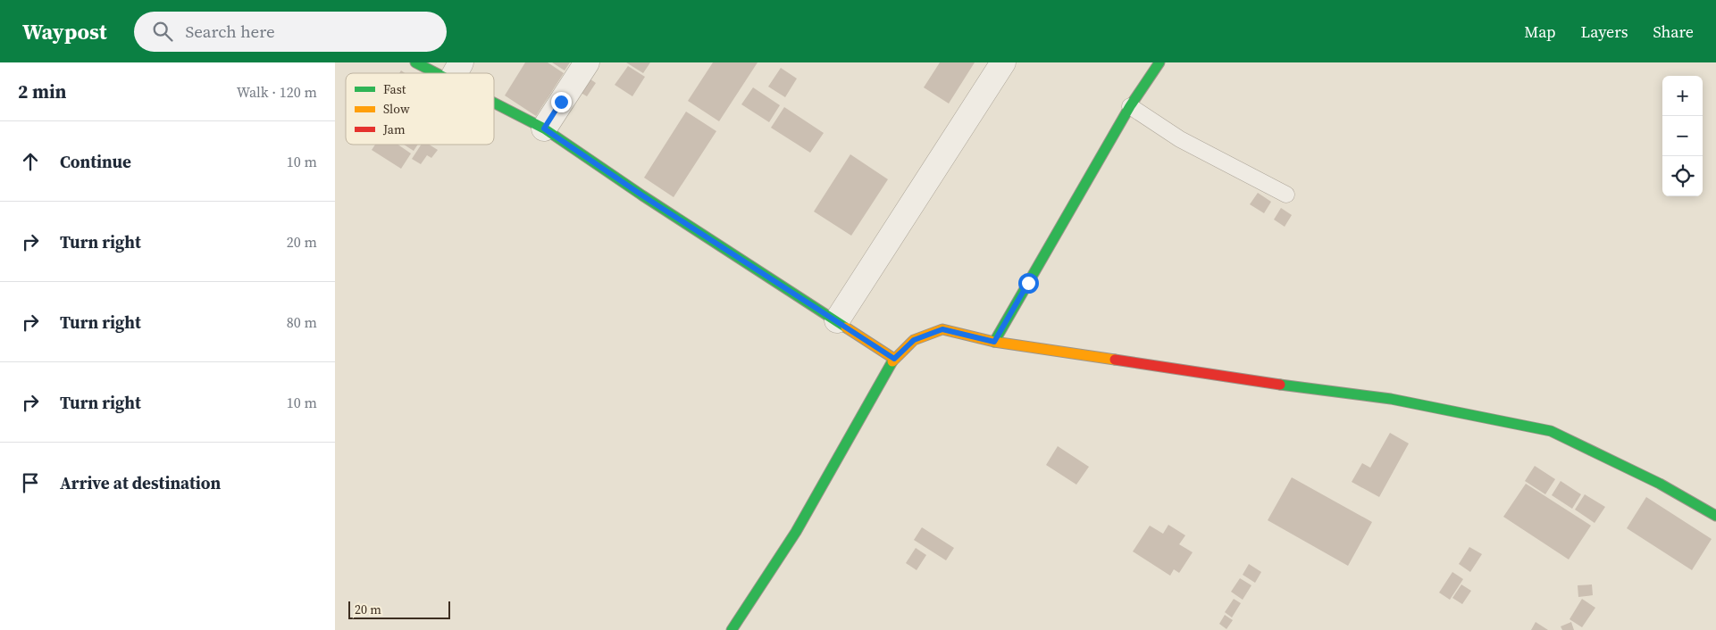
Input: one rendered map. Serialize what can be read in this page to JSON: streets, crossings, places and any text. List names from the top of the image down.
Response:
{
  "legend": ["Fast", "Slow", "Jam"],
  "scale_bar": "20 m",
  "page": {
    "header": "Waypost",
    "search": "Search here",
    "nav": ["Map", "Layers", "Share"],
    "heading": ["2 min", "Walk · 120 m"],
    "map_buttons": ["+", "−"],
    "list": [
      ["Continue", "10 m"],
      ["Turn right", "20 m"],
      ["Turn right", "80 m"],
      ["Turn right", "10 m"],
      "Arrive at destination"
    ],
    "scale": "20 m"
  }
}
